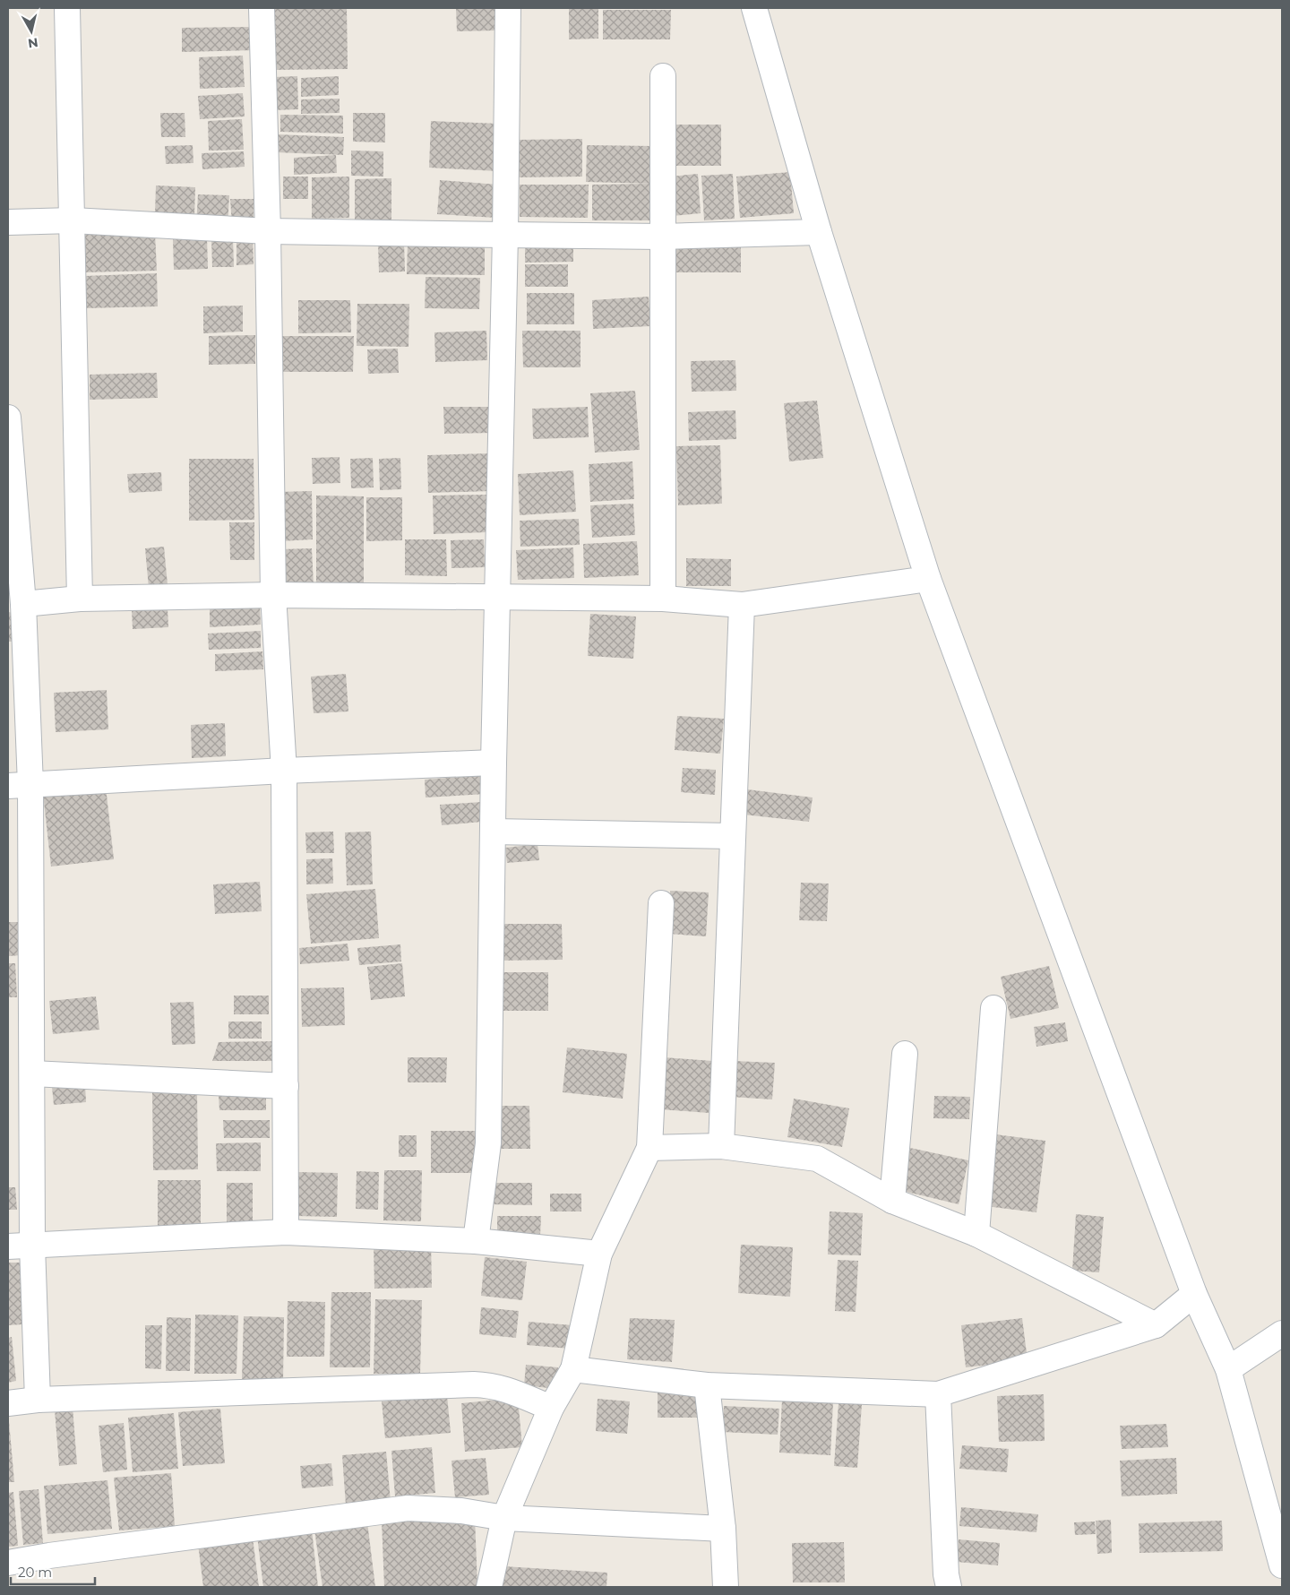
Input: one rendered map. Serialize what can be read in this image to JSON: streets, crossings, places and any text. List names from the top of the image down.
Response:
{
  "scale_bar": "20 m",
  "north": "bottom"
}
